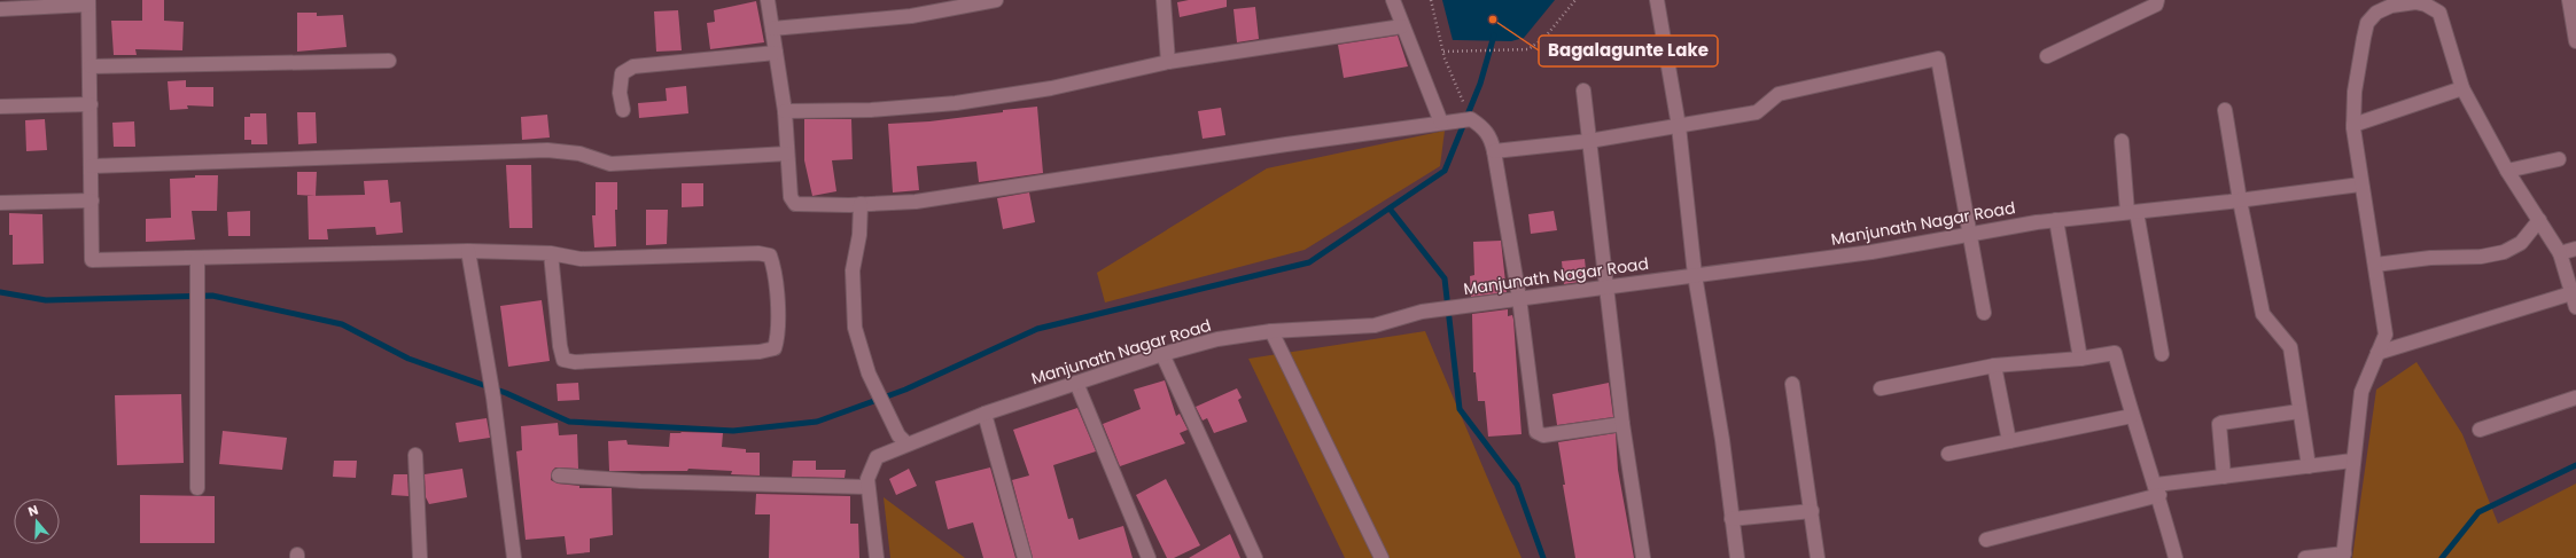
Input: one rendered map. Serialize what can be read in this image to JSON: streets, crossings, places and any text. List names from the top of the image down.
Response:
{
  "streets": {
    "street": ["Manjunath Nagar Road"]
  },
  "places": ["Bagalagunte Lake"],
  "north": "top"
}
